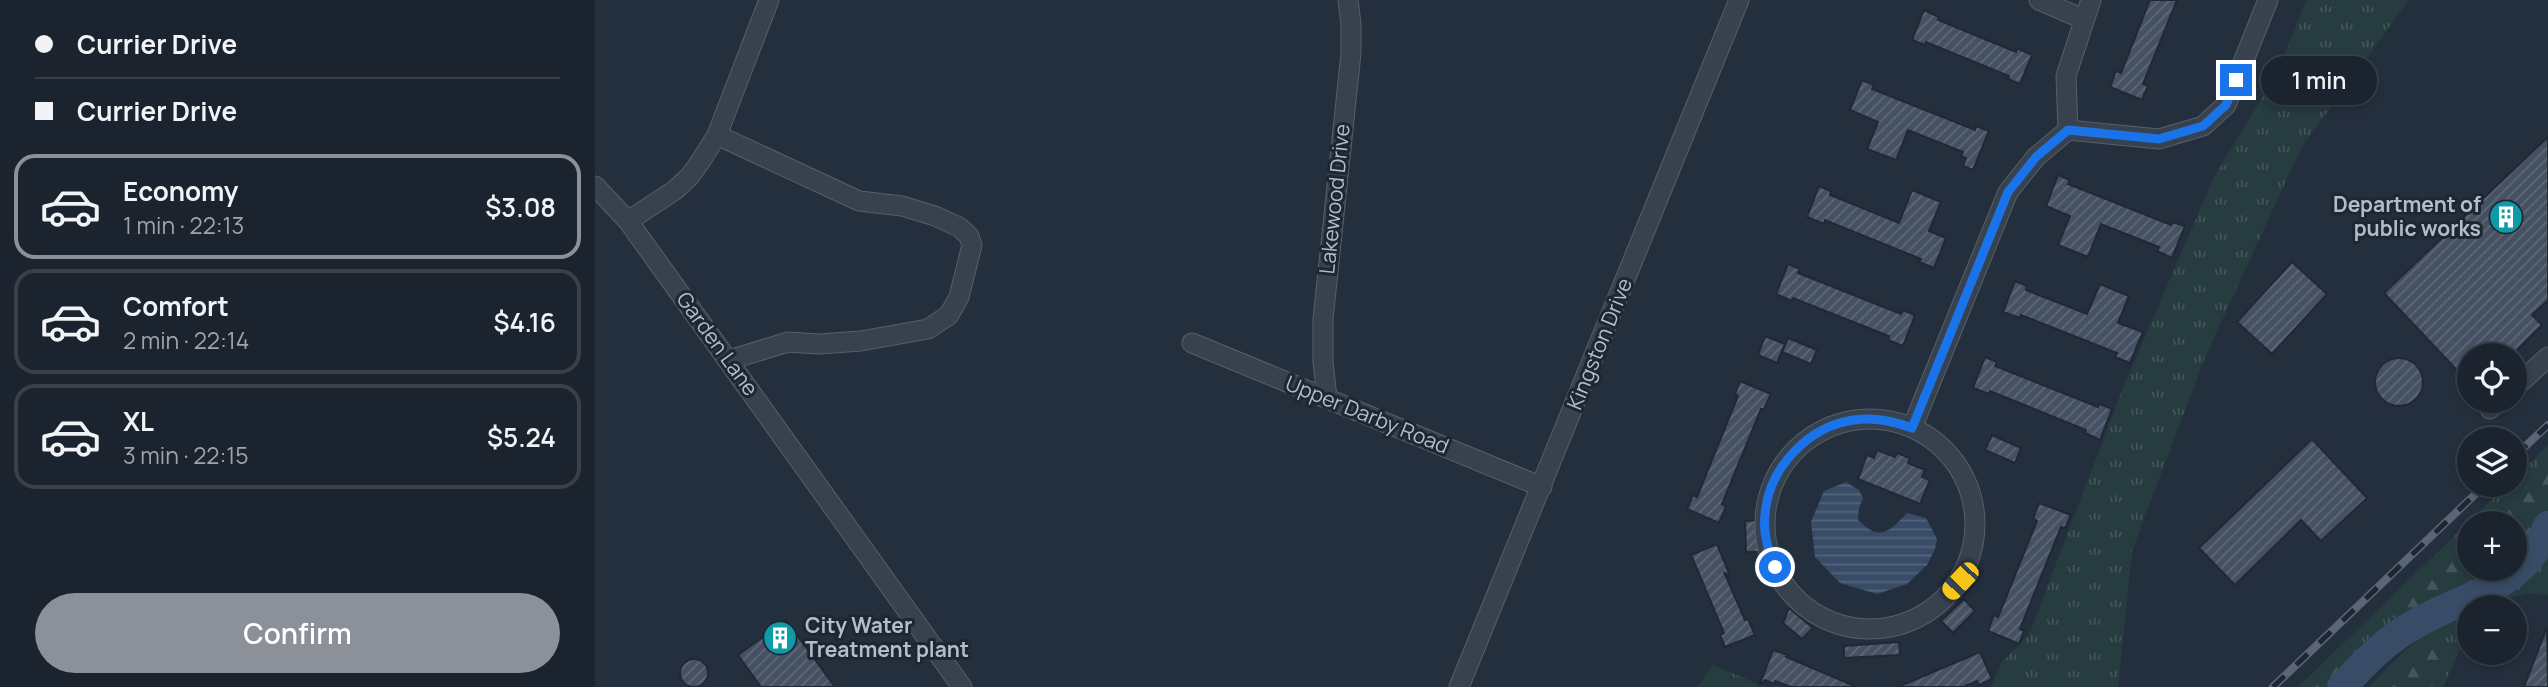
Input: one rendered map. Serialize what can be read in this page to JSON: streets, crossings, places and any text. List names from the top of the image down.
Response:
{
  "streets": {
    "street": [
      "Lakewood Drive",
      "Garden Lane",
      "Kingston Drive",
      "Upper Darby Road"
    ]
  },
  "crossings": [
    ["Lakewood Drive", "Upper Darby Road"],
    ["Kingston Drive", "Upper Darby Road"]
  ],
  "places": {
    "building": ["Department of public works", "City Water Treatment plant"]
  },
  "page": {
    "banner": ["Currier Drive", "Currier Drive"],
    "bubble": "1 min",
    "list": [
      {
        "name": "Economy",
        "note": "1 min · 22:13",
        "value": "$3.08"
      },
      {
        "name": "Comfort",
        "note": "2 min · 22:14",
        "value": "$4.16"
      },
      {
        "name": "XL",
        "note": "3 min · 22:15",
        "value": "$5.24"
      }
    ],
    "map_buttons": ["+", "−"],
    "buttons": "Confirm"
  }
}
